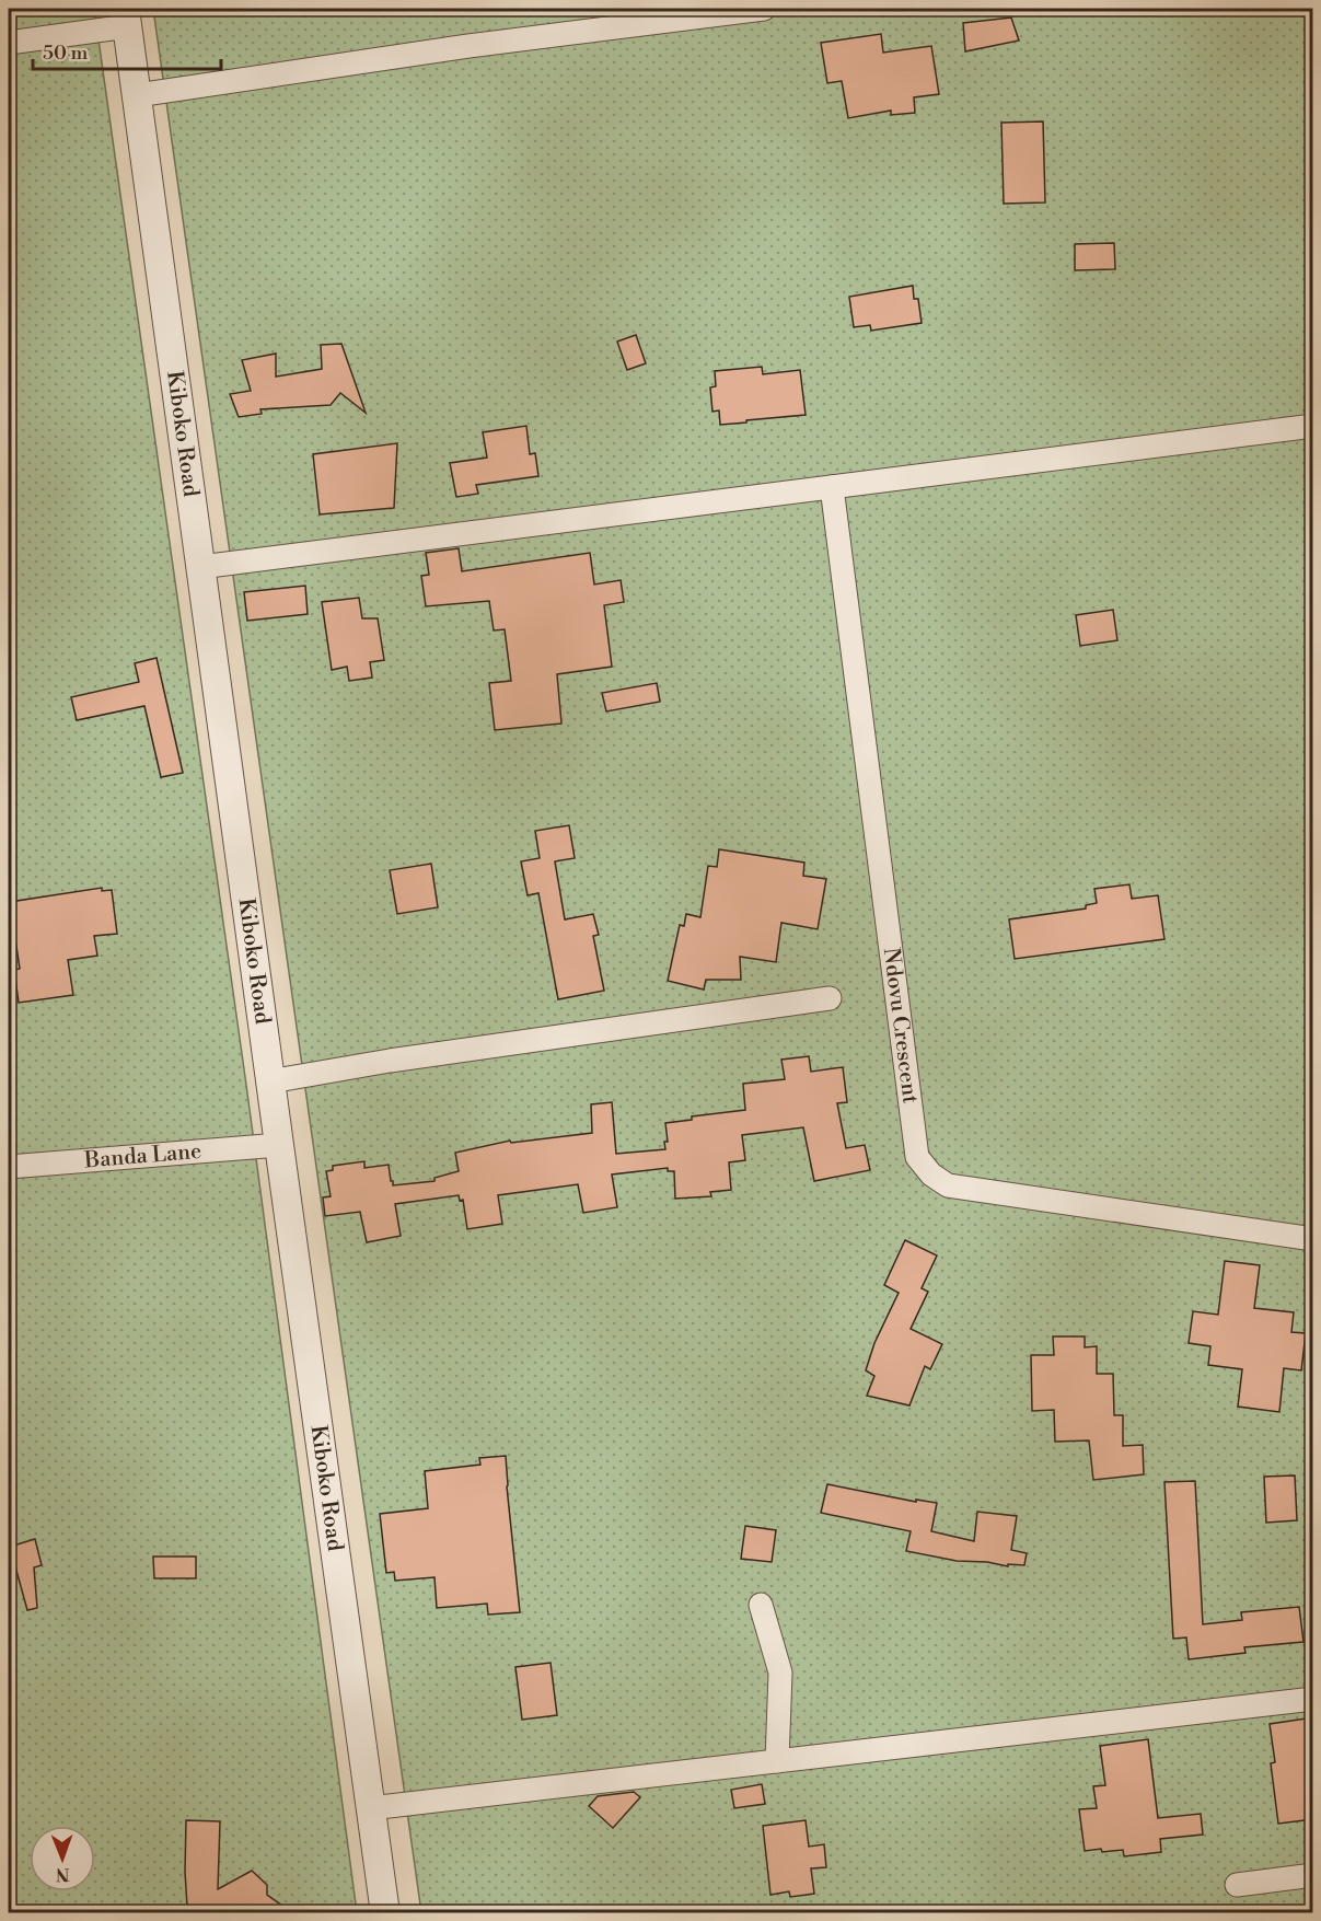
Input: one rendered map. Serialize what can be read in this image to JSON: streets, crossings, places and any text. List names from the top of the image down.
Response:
{
  "streets": {
    "street": ["Kiboko Road", "Ndovu Crescent", "Banda Lane"]
  },
  "crossings": [
    ["Kiboko Road", "Banda Lane"]
  ],
  "scale_bar": "50 m",
  "north": "bottom"
}
